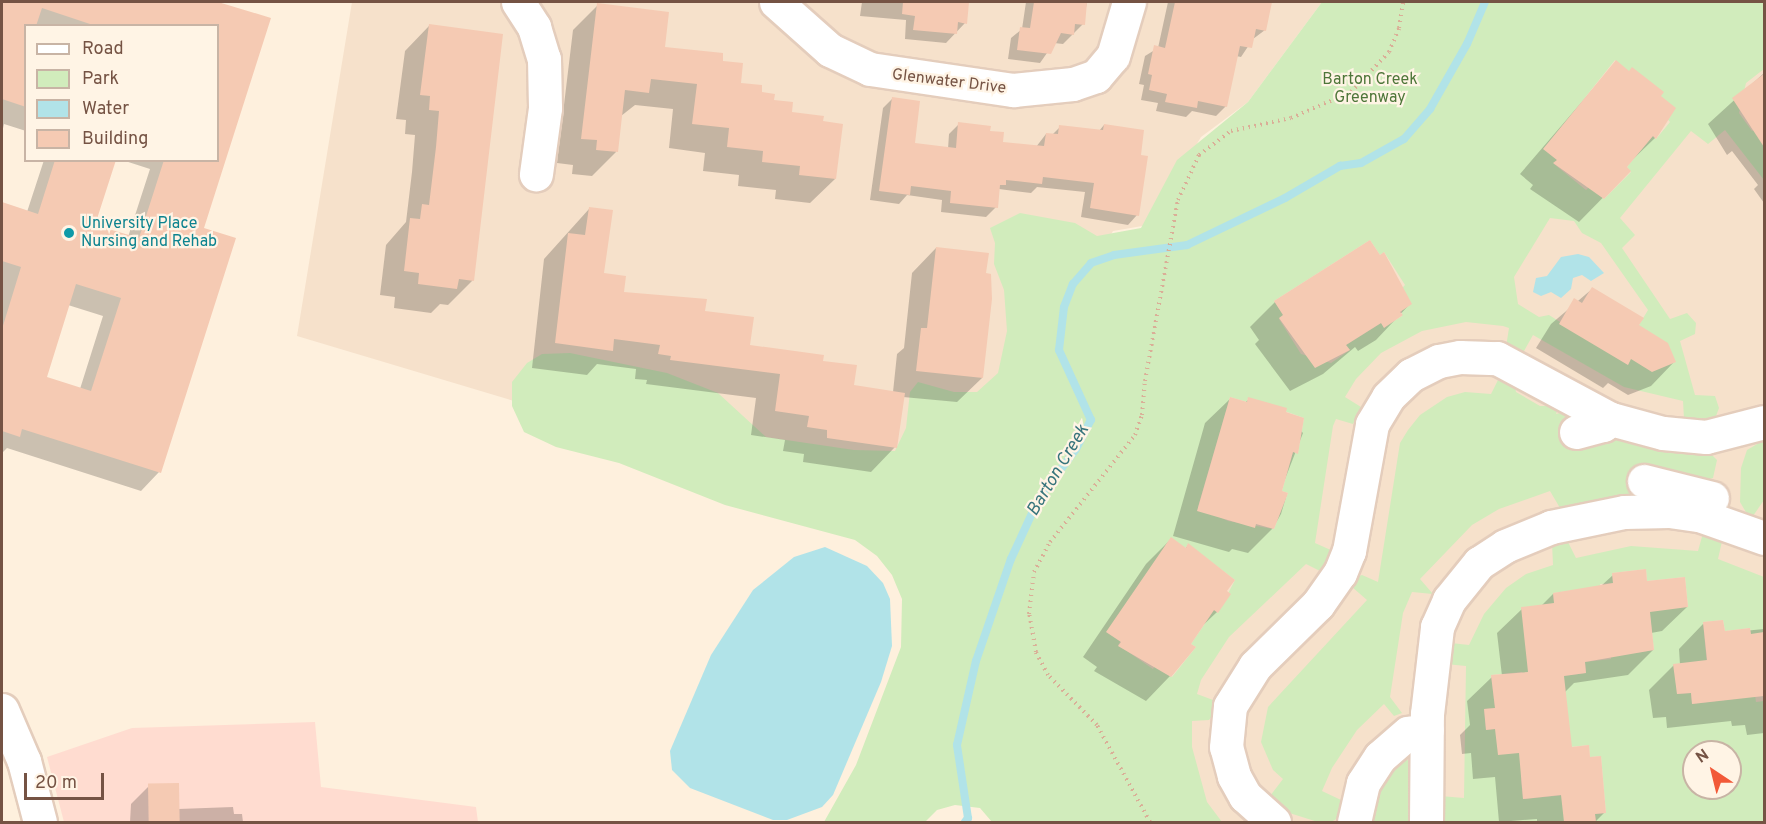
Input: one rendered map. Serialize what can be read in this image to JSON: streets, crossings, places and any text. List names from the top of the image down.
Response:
{
  "streets": {
    "street": ["Glenwater Drive"]
  },
  "water": ["Barton Creek"],
  "parks": ["Barton Creek Greenway"],
  "places": ["University Place Nursing and Rehab"],
  "legend": [
    "Road",
    "Park",
    "Water",
    "Building"
  ],
  "scale_bar": "20 m",
  "north": "top left"
}
